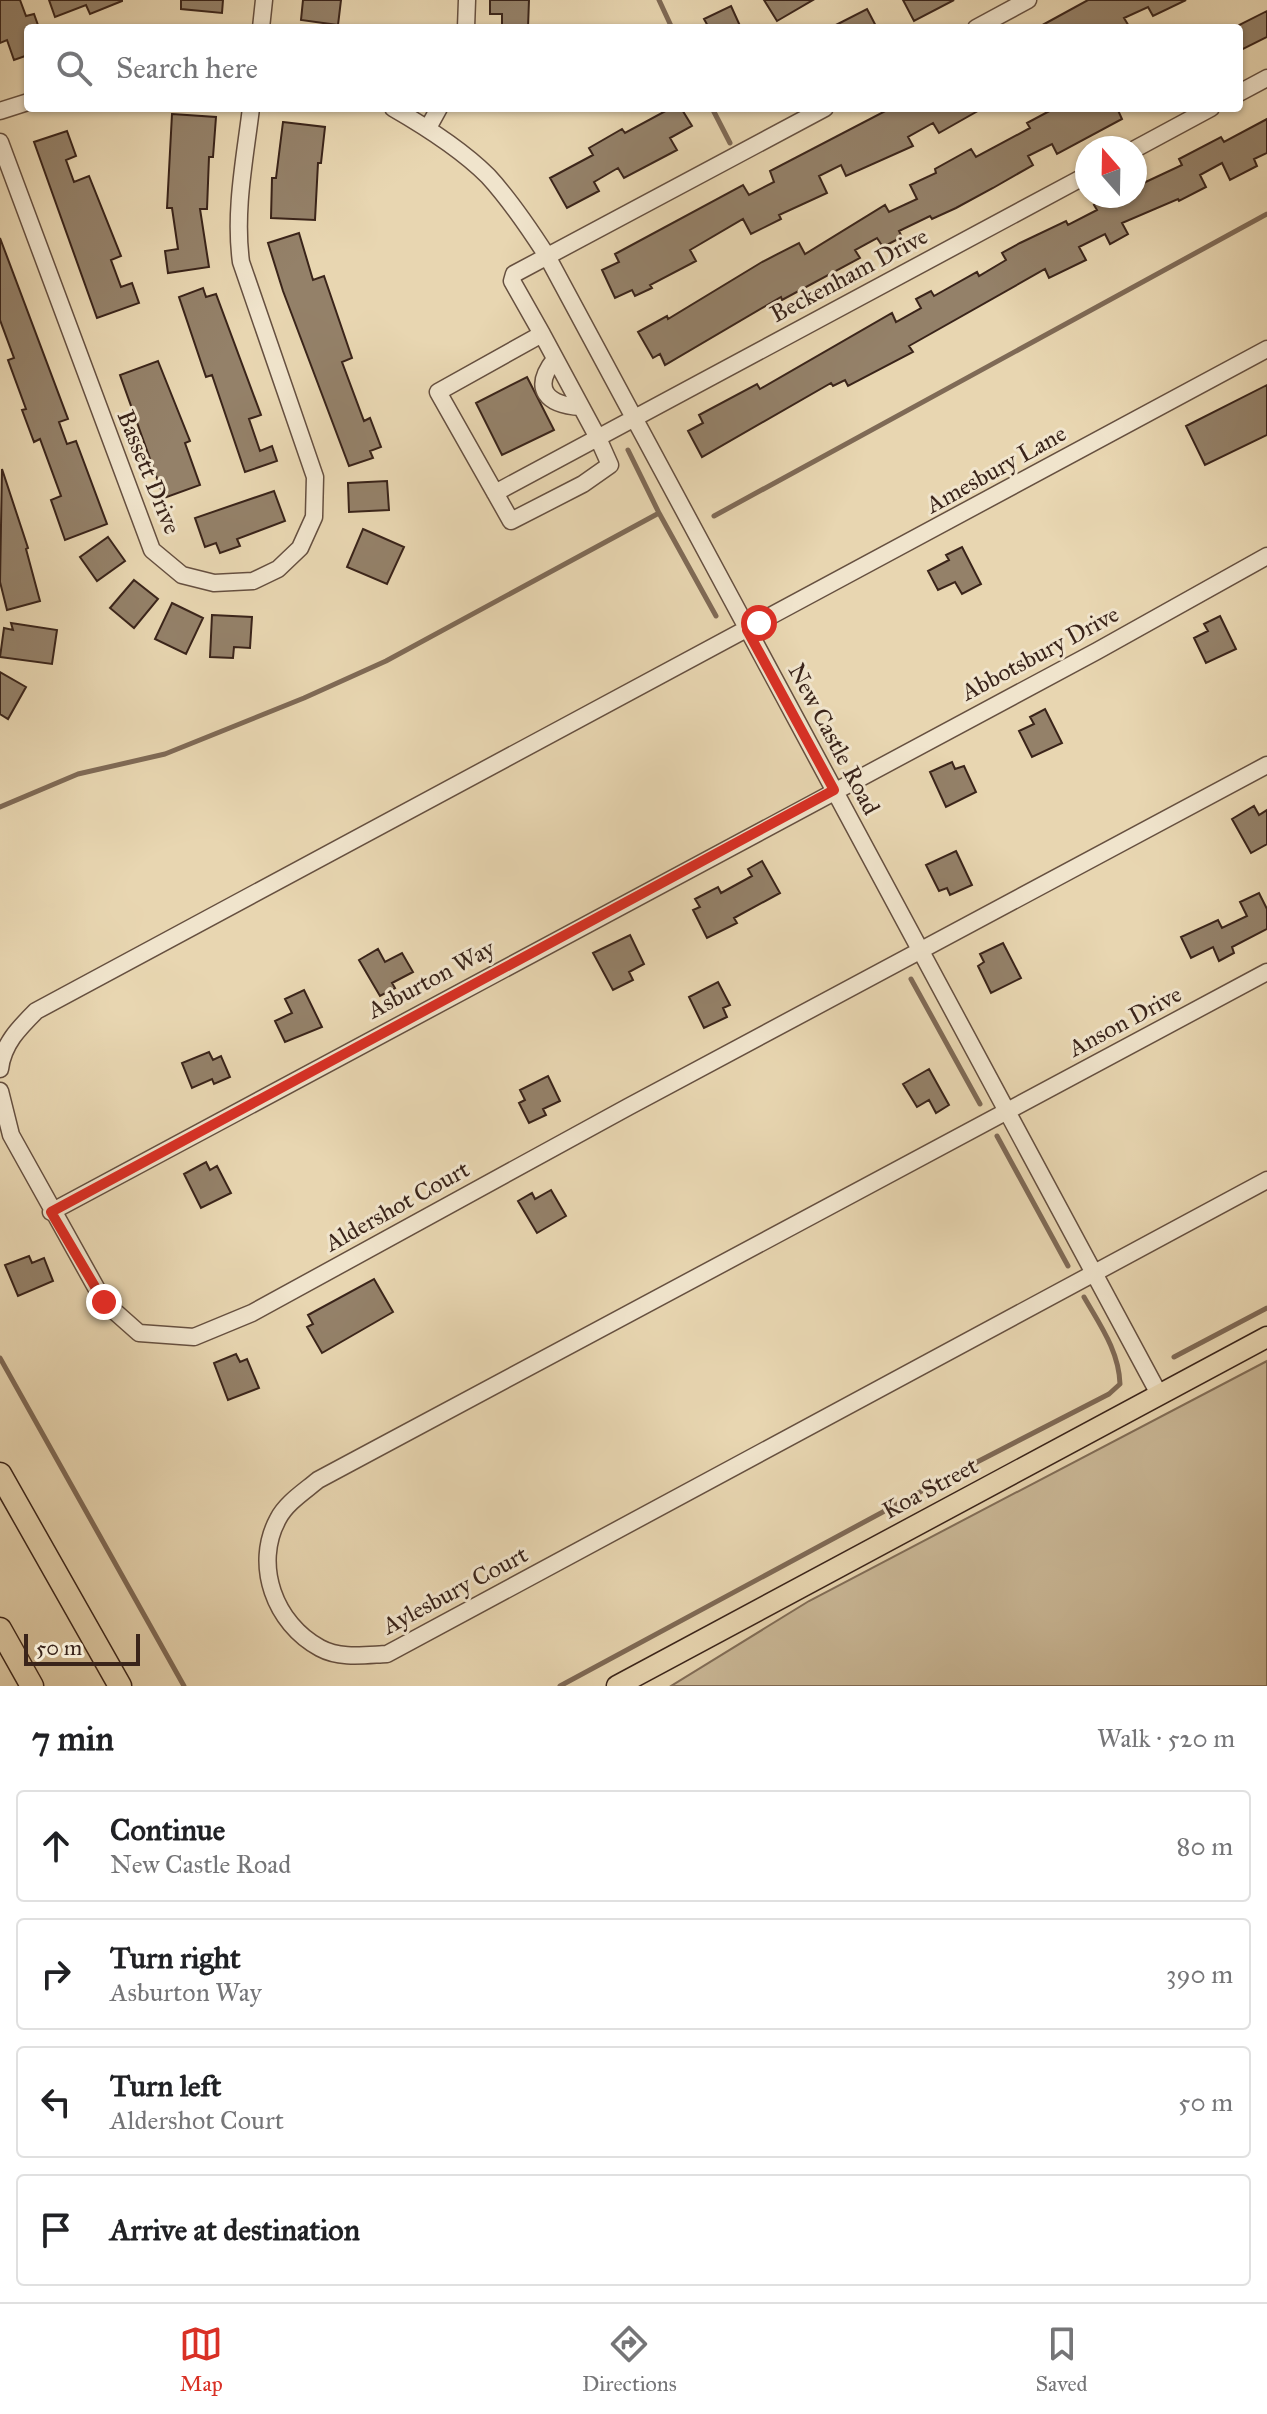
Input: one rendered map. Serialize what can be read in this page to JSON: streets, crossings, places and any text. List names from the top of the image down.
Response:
{
  "streets": {
    "main road": ["Koa Street"],
    "street": [
      "Beckenham Drive",
      "Amesbury Lane",
      "Bassett Drive",
      "Abbotsbury Drive",
      "New Castle Road",
      "Asburton Way",
      "Anson Drive",
      "Aldershot Court",
      "Aylesbury Court"
    ]
  },
  "crossings": [
    ["Beckenham Drive", "New Castle Road"],
    ["Amesbury Lane", "New Castle Road"],
    ["Abbotsbury Drive", "New Castle Road"],
    ["Abbotsbury Drive", "Asburton Way"],
    ["New Castle Road", "Asburton Way"],
    ["New Castle Road", "Anson Drive"],
    ["New Castle Road", "Aldershot Court"],
    ["New Castle Road", "Koa Street"],
    ["New Castle Road", "Aylesbury Court"],
    ["Asburton Way", "Aldershot Court"],
    ["Anson Drive", "Aylesbury Court"]
  ],
  "scale_bar": "50 m",
  "north": "top",
  "page": {
    "search": "Search here",
    "scale": "50 m",
    "heading": ["7 min", "Walk · 520 m"],
    "list": [
      ["Continue", "New Castle Road", "80 m"],
      ["Turn right", "Asburton Way", "390 m"],
      ["Turn left", "Aldershot Court", "50 m"],
      "Arrive at destination"
    ],
    "nav": ["Map", "Directions", "Saved"]
  }
}
